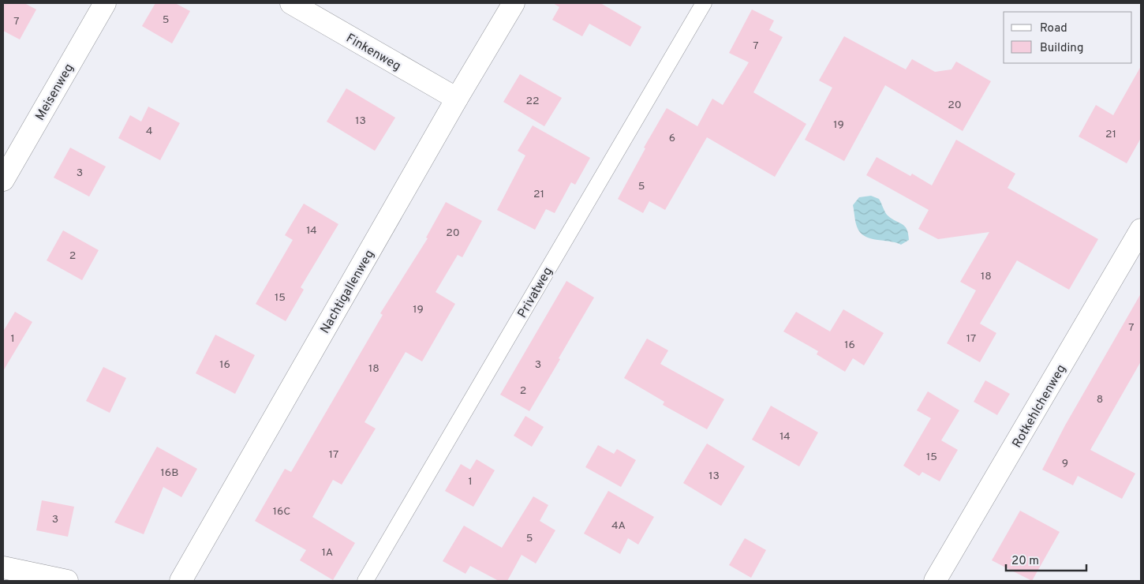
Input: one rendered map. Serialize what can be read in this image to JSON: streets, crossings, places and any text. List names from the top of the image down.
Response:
{
  "streets": {
    "street": [
      "Finkenweg",
      "Meisenweg",
      "Nachtigallenweg",
      "Rotkehlchenweg"
    ],
    "lane": ["Privatweg"]
  },
  "crossings": [
    ["Finkenweg", "Nachtigallenweg"]
  ],
  "house_numbers": [
    "5",
    "7",
    "7",
    "22",
    "20",
    "13",
    "19",
    "4",
    "21",
    "6",
    "3",
    "5",
    "21",
    "14",
    "20",
    "2",
    "18",
    "15",
    "19",
    "7",
    "1",
    "17",
    "16",
    "16",
    "3",
    "18",
    "2",
    "8",
    "14",
    "17",
    "15",
    "9",
    "16B",
    "13",
    "1",
    "16C",
    "3",
    "4A",
    "5",
    "1A"
  ],
  "legend": ["Road", "Building"],
  "scale_bar": "20 m"
}
